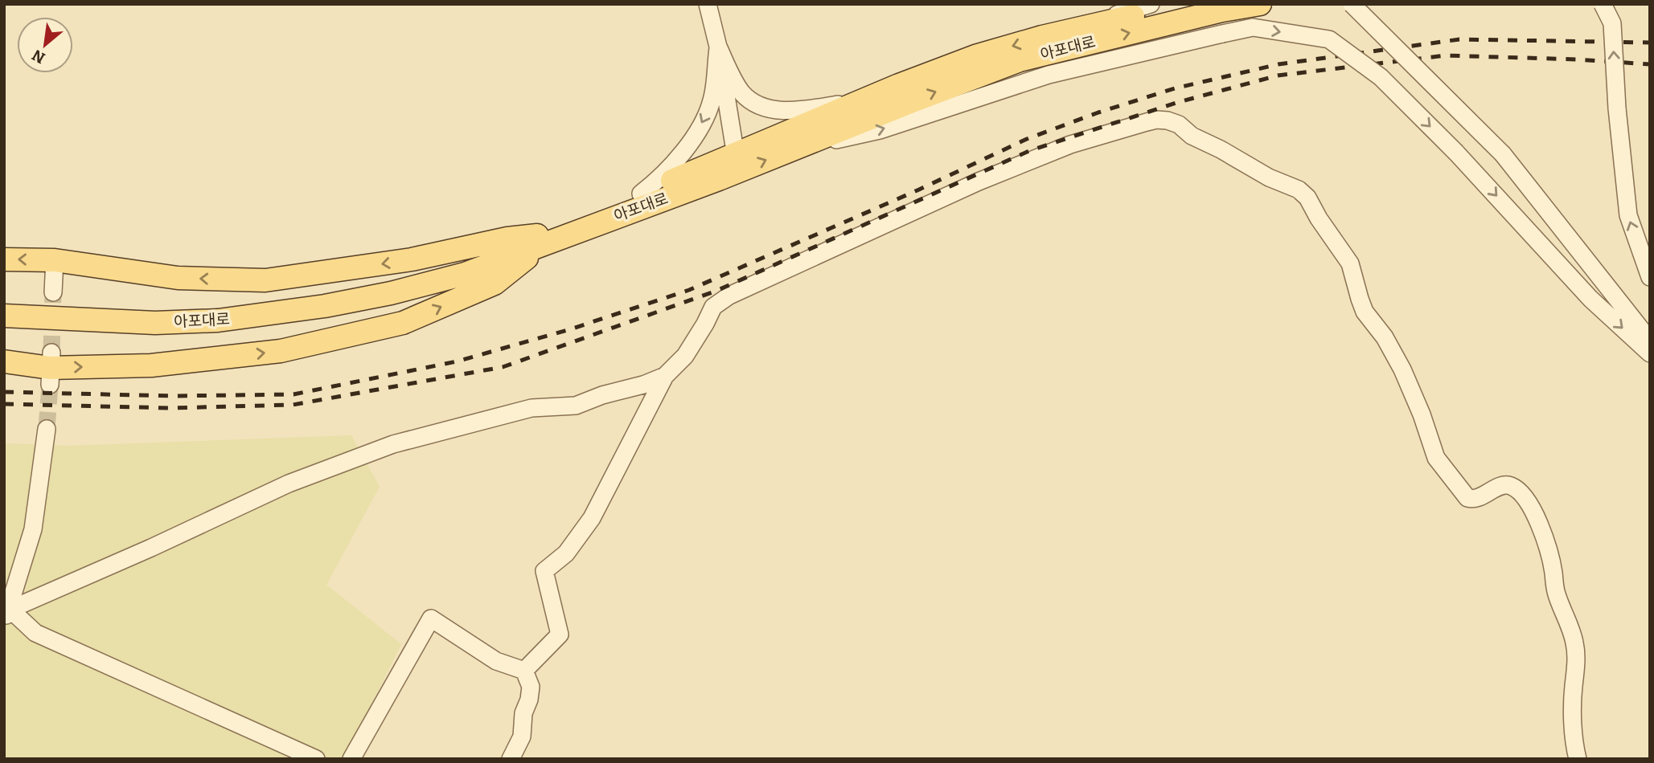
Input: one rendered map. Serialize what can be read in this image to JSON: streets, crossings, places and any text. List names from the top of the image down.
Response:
{
  "streets": {
    "main road": ["아포대로"]
  },
  "north": "bottom left"
}
